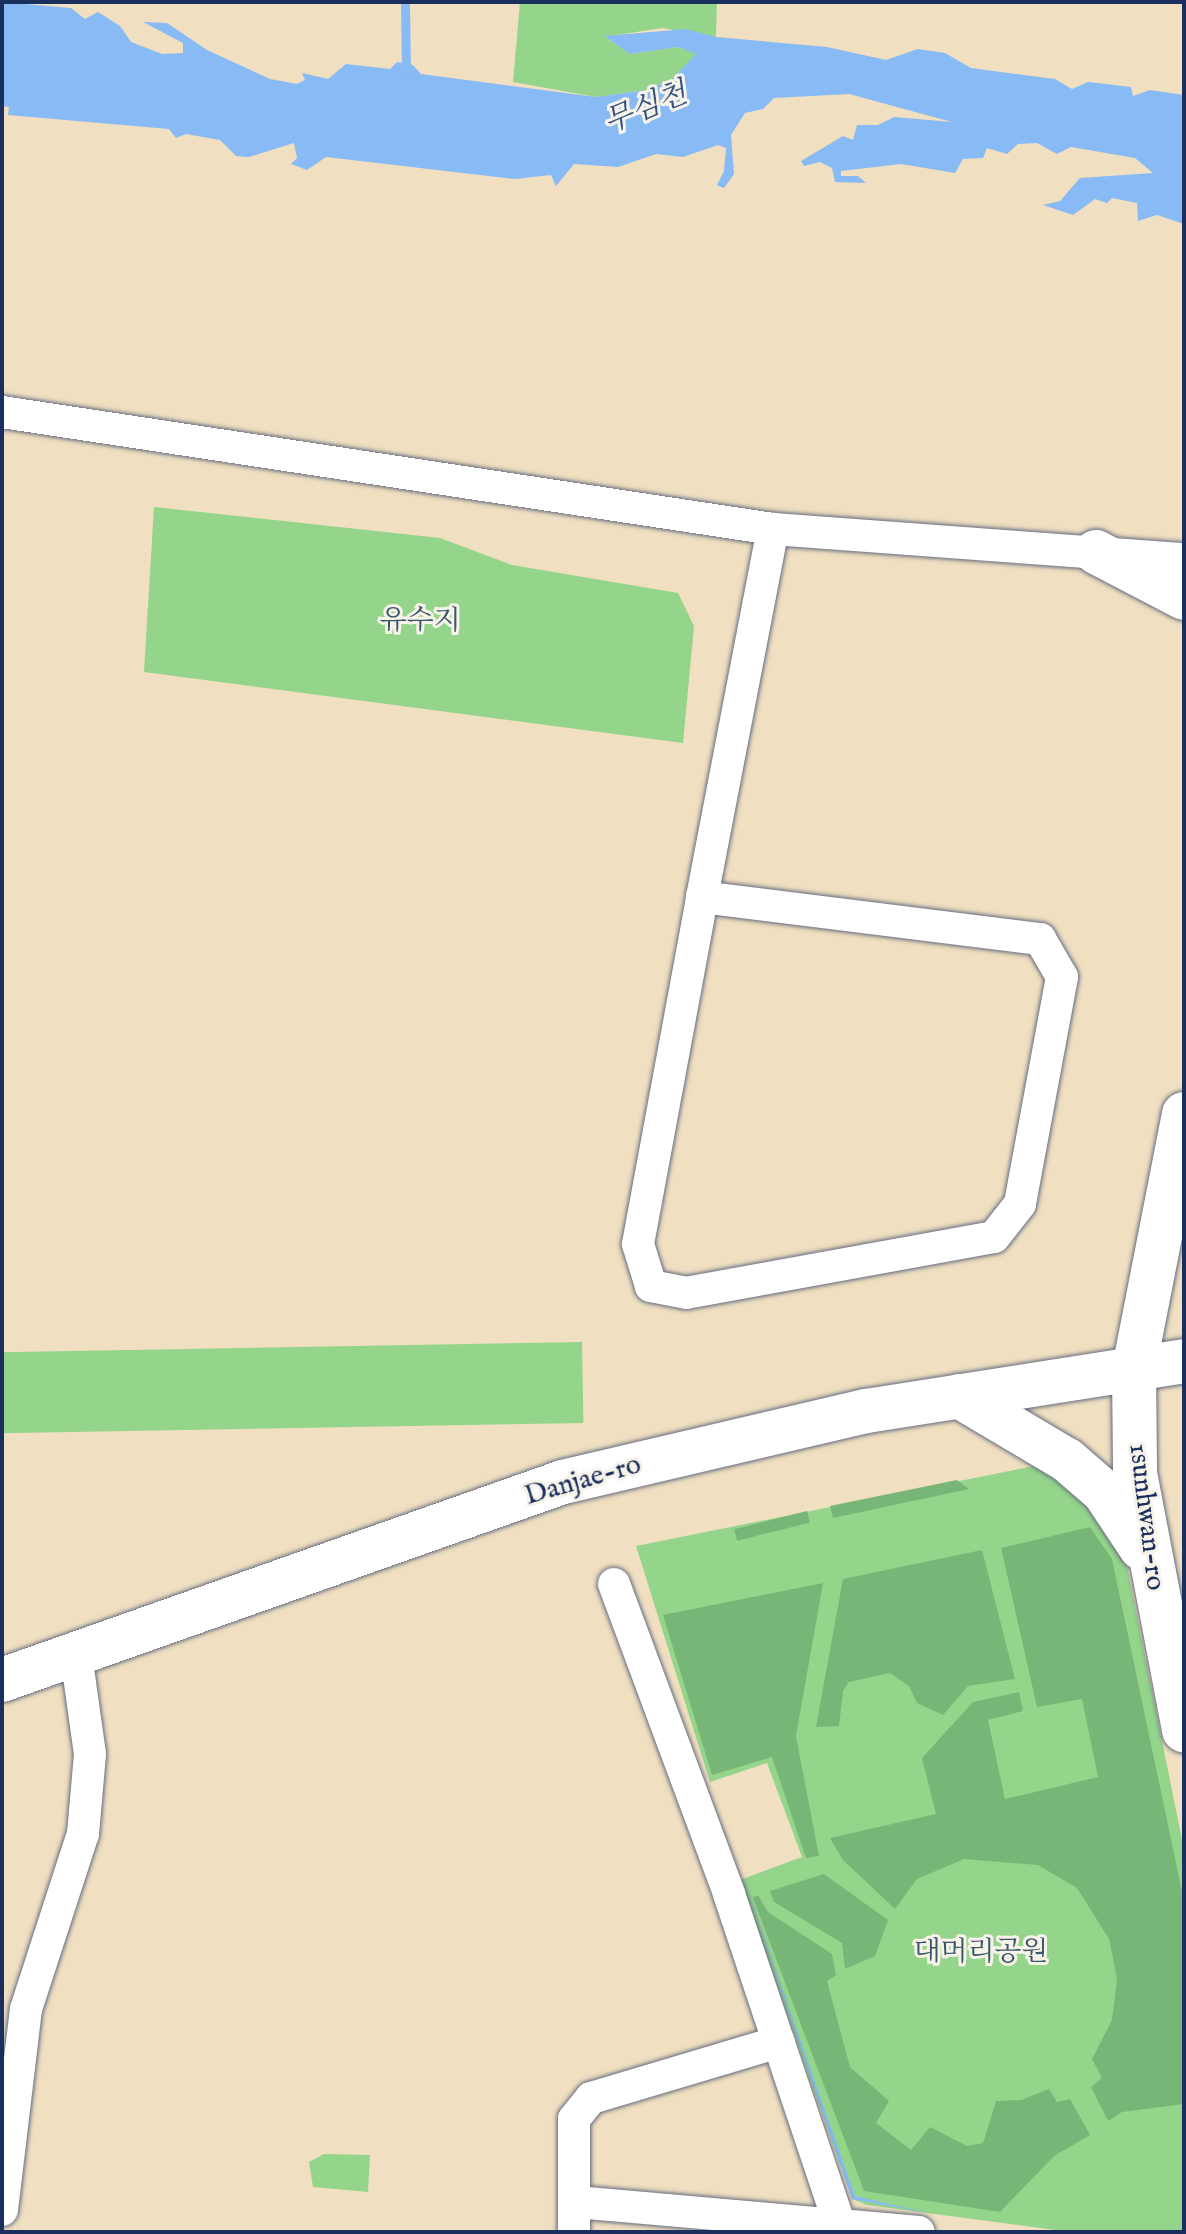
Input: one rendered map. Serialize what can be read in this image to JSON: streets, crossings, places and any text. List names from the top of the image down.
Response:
{
  "streets": {
    "street": ["Danjae-ro", "1sunhwan-ro"]
  },
  "crossings": [
    ["Danjae-ro", "1sunhwan-ro"]
  ],
  "water": ["무심천"],
  "parks": ["유수지", "대머리공원"]
}
